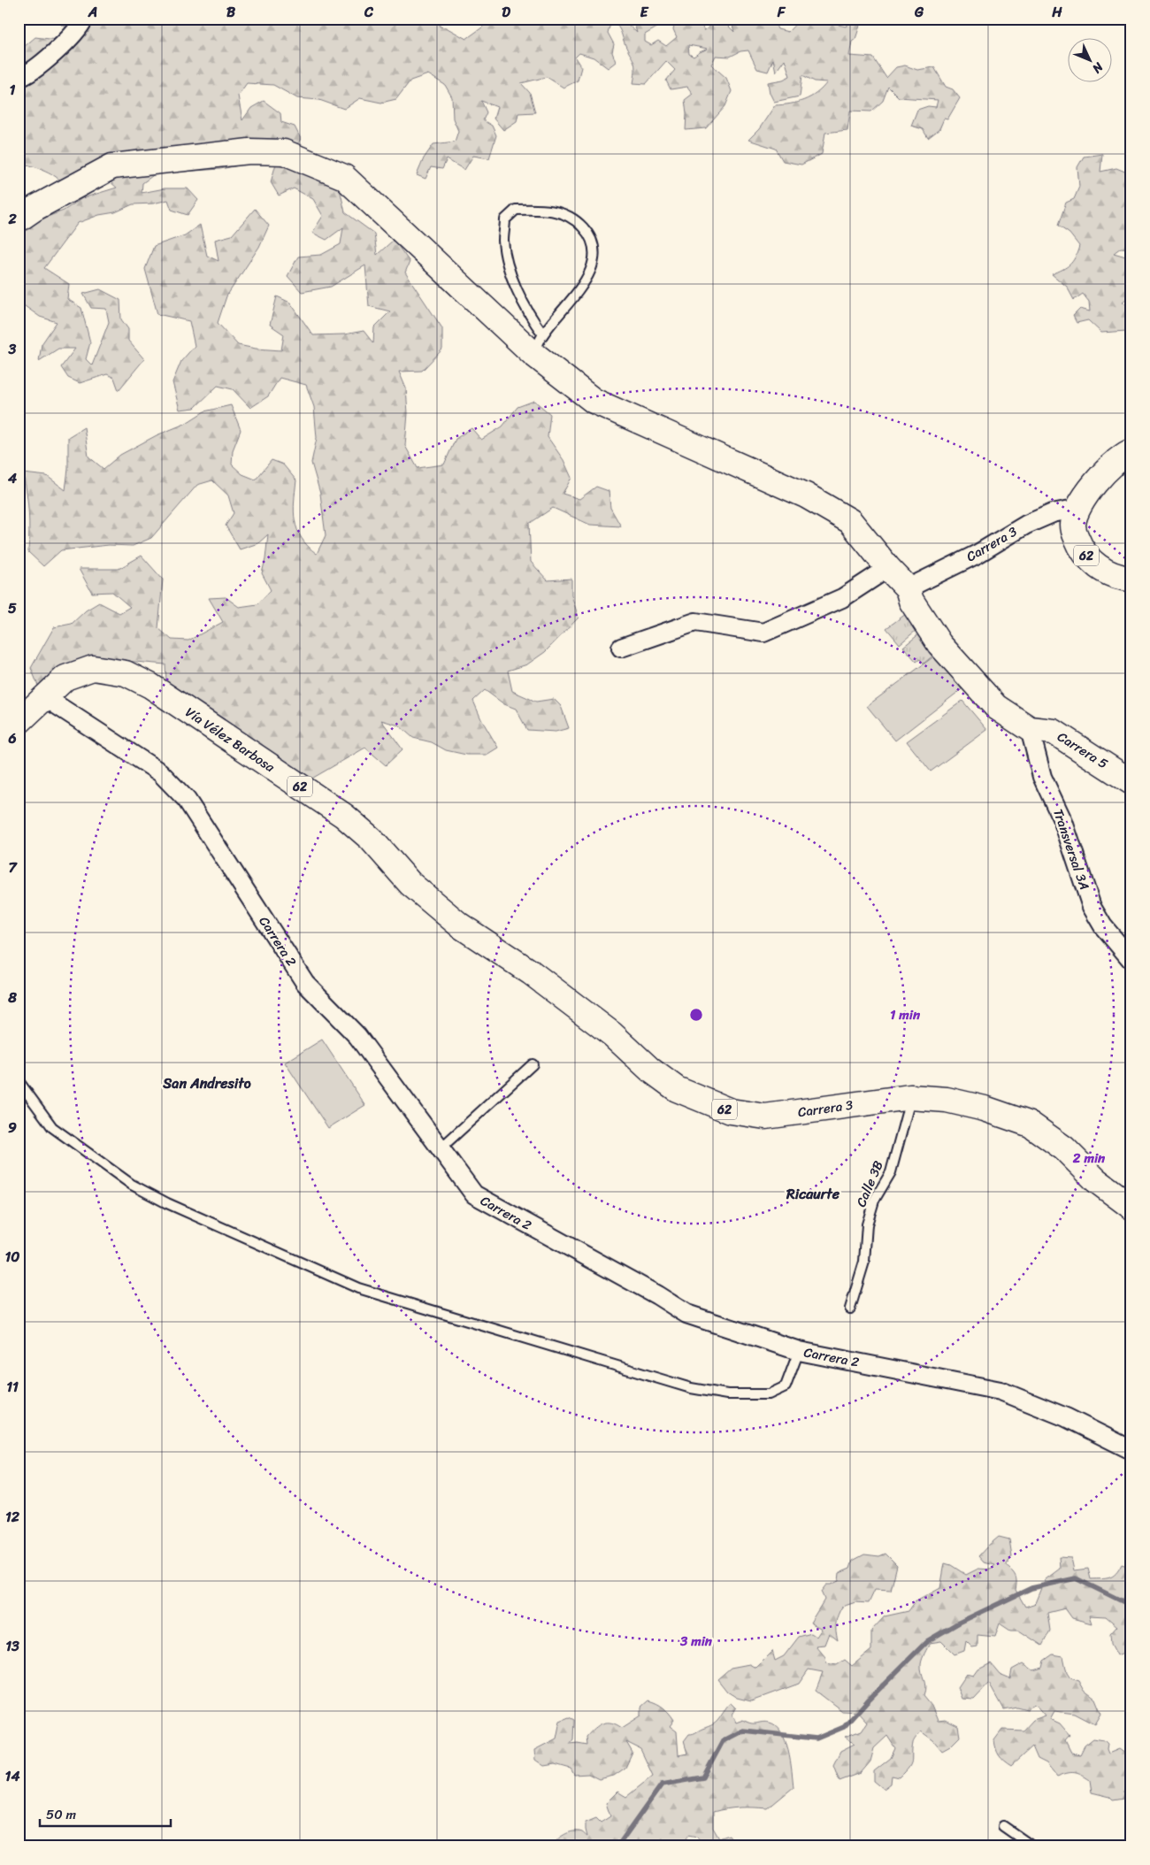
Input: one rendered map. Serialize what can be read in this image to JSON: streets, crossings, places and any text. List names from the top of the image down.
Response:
{
  "streets": {
    "main road": [
      "Carrera 3",
      "62",
      "Vía Vélez Barbosa",
      "Carrera 5"
    ],
    "street": ["Transversal 3A", "Carrera 2"],
    "lane": ["Calle 3B"]
  },
  "crossings": [
    ["Carrera 3", "62"],
    ["Carrera 3", "Vía Vélez Barbosa"],
    ["Carrera 3", "Calle 3B"],
    ["Vía Vélez Barbosa", "Carrera 2"],
    ["Carrera 5", "Transversal 3A"]
  ],
  "districts": ["San Andresito", "Ricaurte"],
  "scale_bar": "50 m",
  "north": "bottom right",
  "grid": {
    "columns": [
      "A",
      "B",
      "C",
      "D",
      "E",
      "F",
      "G",
      "H"
    ],
    "rows": [
      "1",
      "2",
      "3",
      "4",
      "5",
      "6",
      "7",
      "8",
      "9",
      "10",
      "11",
      "12",
      "13",
      "14"
    ]
  },
  "rings": ["1 min", "2 min", "3 min"]
}
